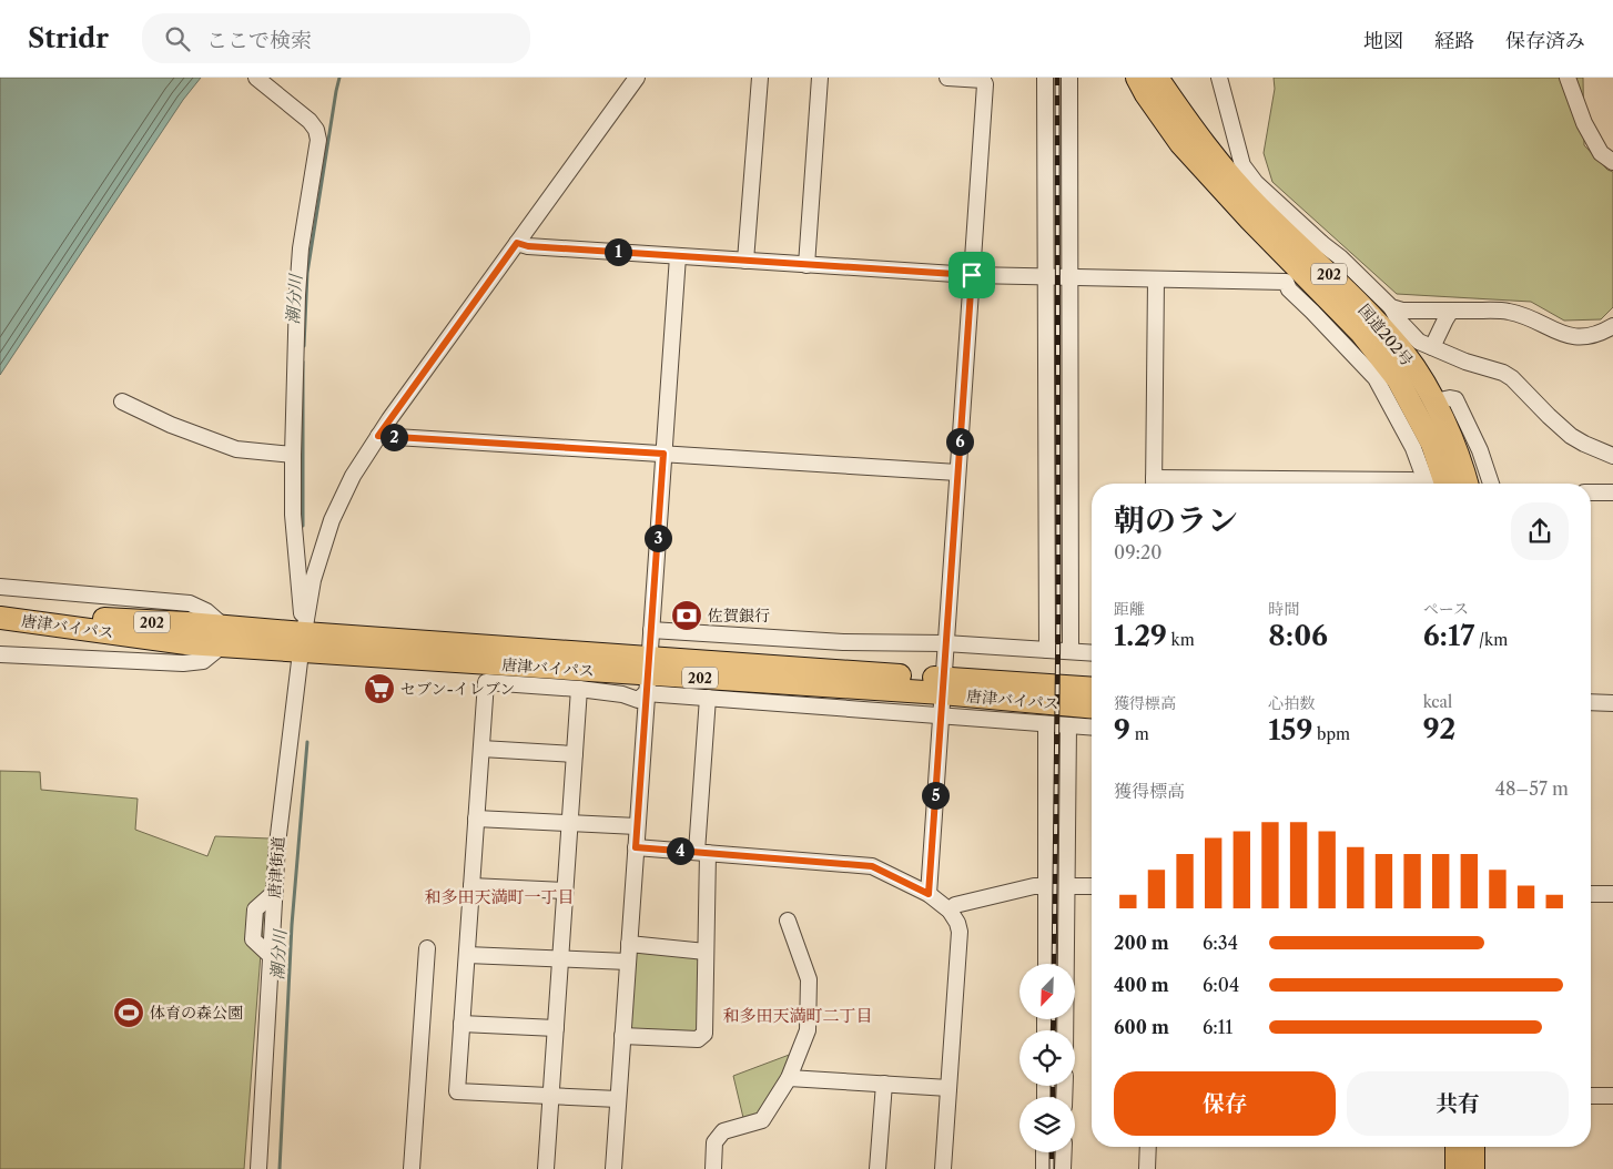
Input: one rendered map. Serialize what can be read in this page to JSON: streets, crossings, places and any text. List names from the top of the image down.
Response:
{
  "streets": {
    "highway": ["202", "国道202号", "唐津バイパス"],
    "street": ["唐津街道"]
  },
  "crossings": [
    ["唐津バイパス", "唐津街道"]
  ],
  "districts": ["和多田天満町一丁目", "和多田天満町二丁目"],
  "water": ["潮分川"],
  "places": {
    "bank": ["佐賀銀行"],
    "supermarket": ["セブン-イレブン"],
    "sports": ["体育の森公園"]
  },
  "north": "bottom left",
  "page": {
    "header": "Stridr",
    "search": "ここで検索",
    "nav": ["地図", "経路", "保存済み"],
    "pins": [
      "1",
      "2",
      "6",
      "3",
      "5",
      "4"
    ],
    "heading": ["朝のラン", "09:20"],
    "stats": [
      ["距離", "1.29 km"],
      ["時間", "8:06"],
      ["ペース", "6:17 /km"],
      ["獲得標高", "9 m"],
      ["心拍数", "159 bpm"],
      ["kcal", "92"]
    ],
    "chart": ["獲得標高", "48–57 m"],
    "list": [
      {
        "name": "200 m",
        "note": "6:34"
      },
      {
        "name": "400 m",
        "note": "6:04"
      },
      {
        "name": "600 m",
        "note": "6:11"
      }
    ],
    "buttons": ["保存", "共有"]
  }
}
